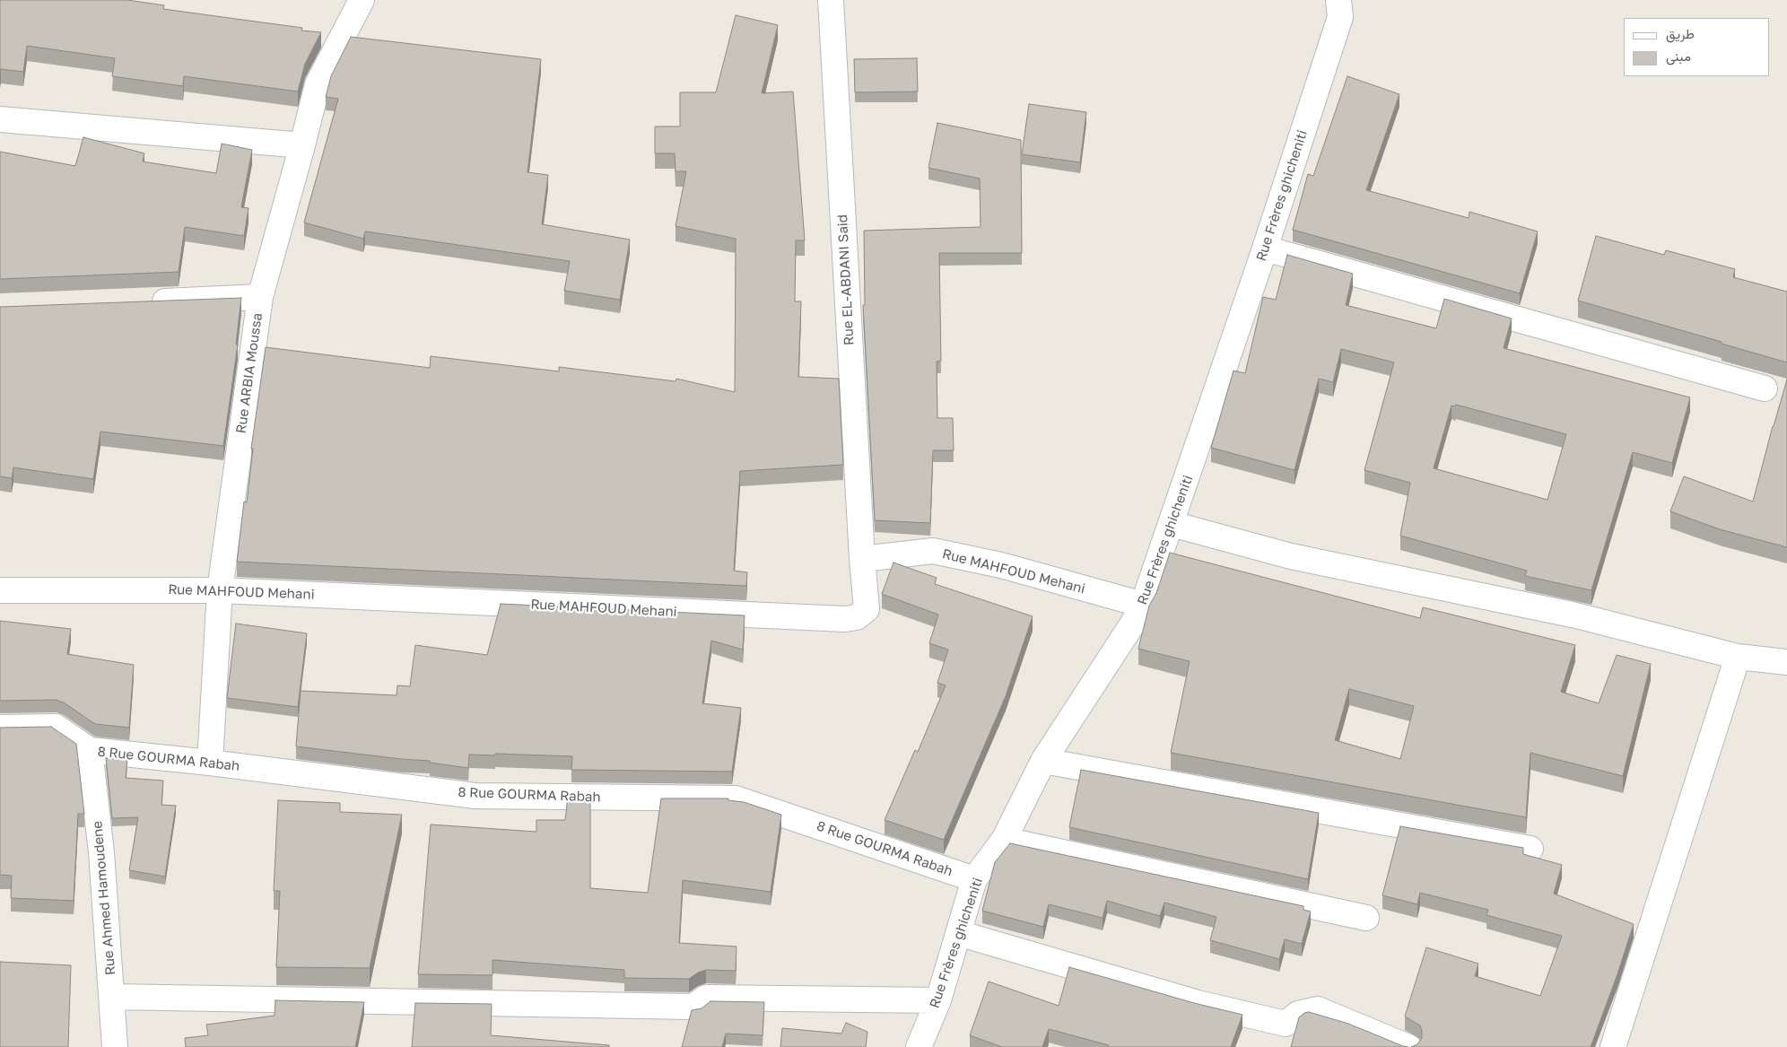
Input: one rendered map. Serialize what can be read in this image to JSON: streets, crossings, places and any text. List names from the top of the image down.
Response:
{
  "streets": {
    "street": [
      "Rue Frères ghicheniti",
      "Rue EL-ABDANI Said",
      "Rue ARBIA Moussa",
      "Rue MAHFOUD Mehani",
      "8 Rue GOURMA Rabah",
      "Rue Ahmed Hamoudene"
    ]
  },
  "crossings": [
    ["Rue Frères ghicheniti", "Rue MAHFOUD Mehani"],
    ["Rue Frères ghicheniti", "8 Rue GOURMA Rabah"],
    ["Rue EL-ABDANI Said", "Rue MAHFOUD Mehani"],
    ["Rue ARBIA Moussa", "Rue MAHFOUD Mehani"],
    ["Rue ARBIA Moussa", "8 Rue GOURMA Rabah"],
    ["8 Rue GOURMA Rabah", "Rue Ahmed Hamoudene"]
  ],
  "legend": ["طريق", "مبنى"]
}
